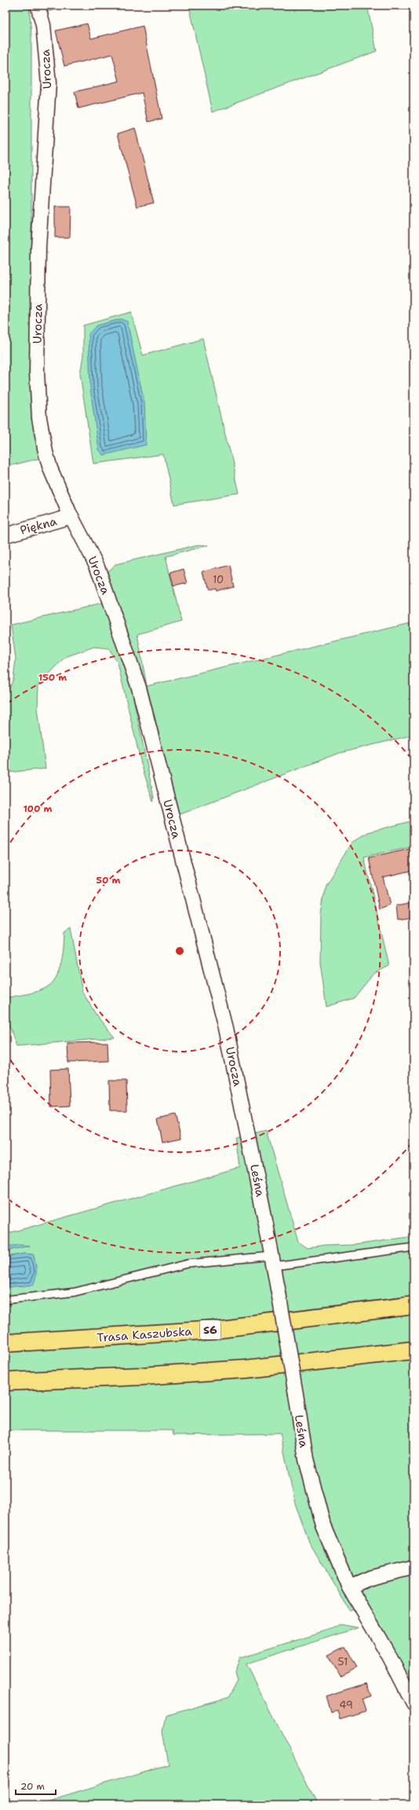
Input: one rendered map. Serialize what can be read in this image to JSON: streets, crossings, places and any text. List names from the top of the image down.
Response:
{
  "streets": {
    "highway": ["S6", "Trasa Kaszubska"],
    "street": ["Urocza", "Piękna", "Leśna"]
  },
  "crossings": [
    ["Urocza", "Piękna"],
    ["Urocza", "Leśna"]
  ],
  "house_numbers": ["10", "51", "49"],
  "scale_bar": "20 m",
  "rings": ["150 m", "100 m", "50 m"]
}
